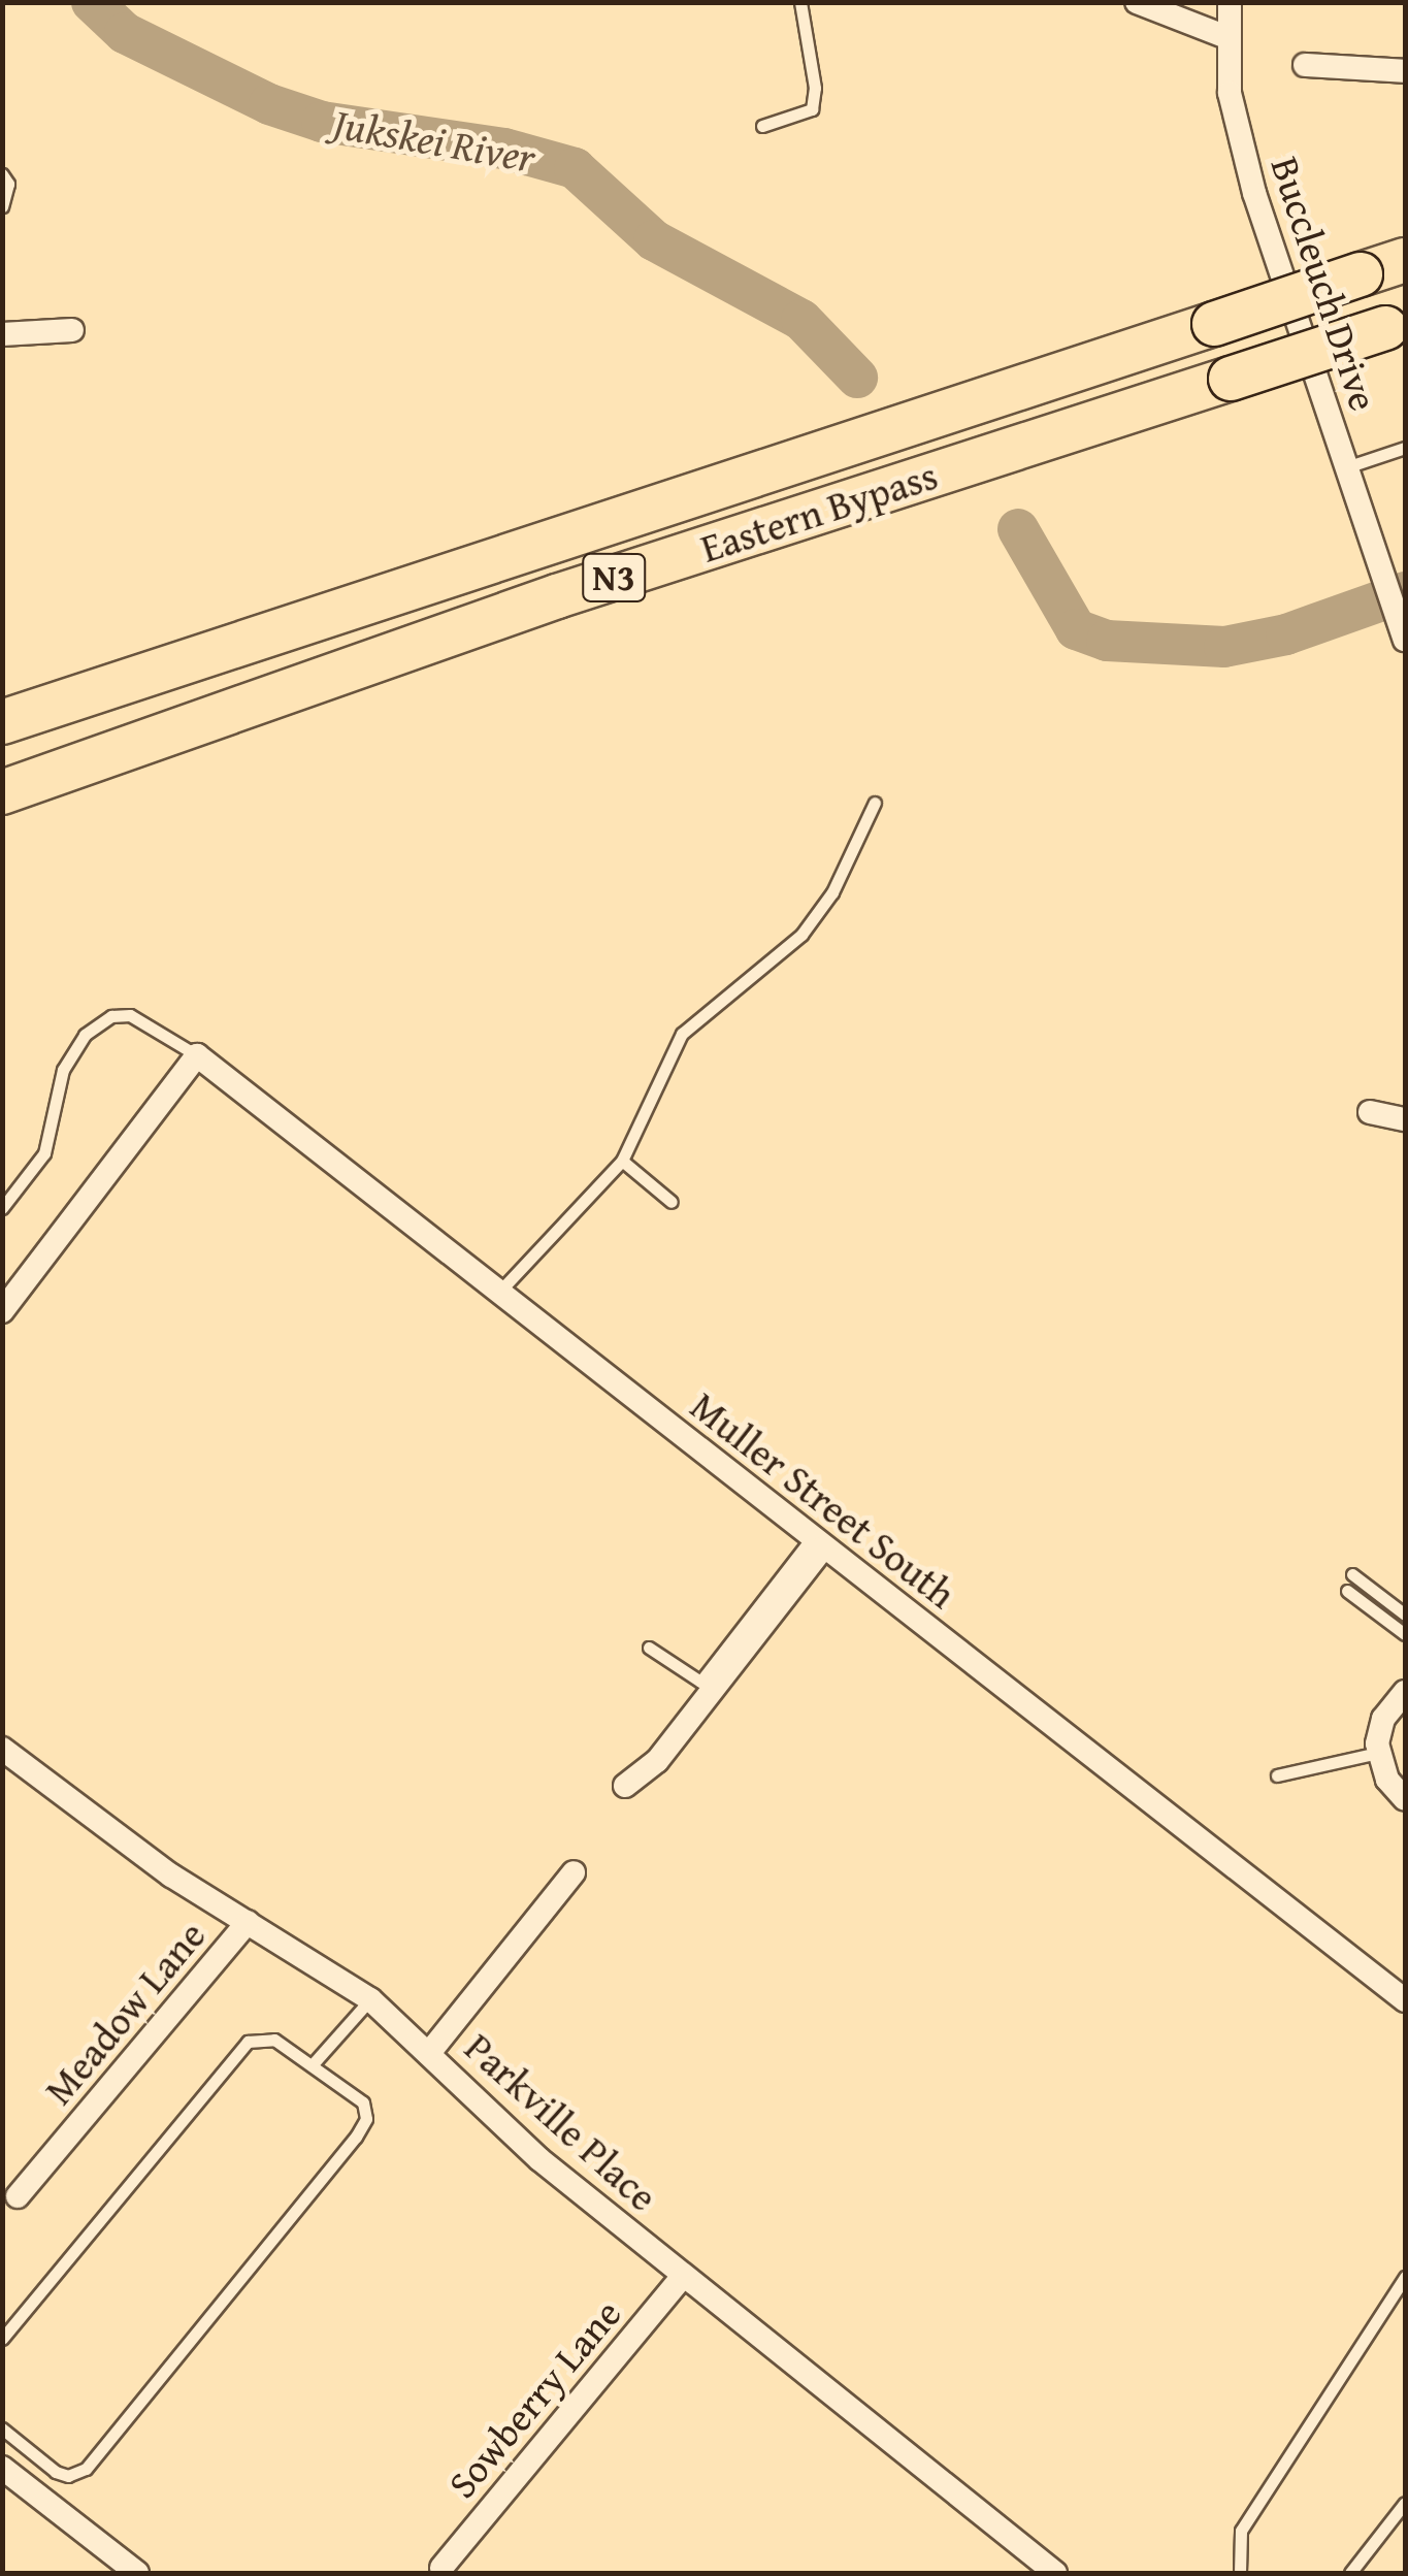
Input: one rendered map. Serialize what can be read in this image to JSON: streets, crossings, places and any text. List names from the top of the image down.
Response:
{
  "streets": {
    "highway": ["Eastern Bypass", "N3"],
    "street": [
      "Buccleuch Drive",
      "Muller Street South",
      "Meadow Lane",
      "Parkville Place",
      "Sowberry Lane"
    ]
  },
  "crossings": [
    ["Meadow Lane", "Parkville Place"],
    ["Parkville Place", "Sowberry Lane"]
  ],
  "water": ["Jukskei River"]
}
